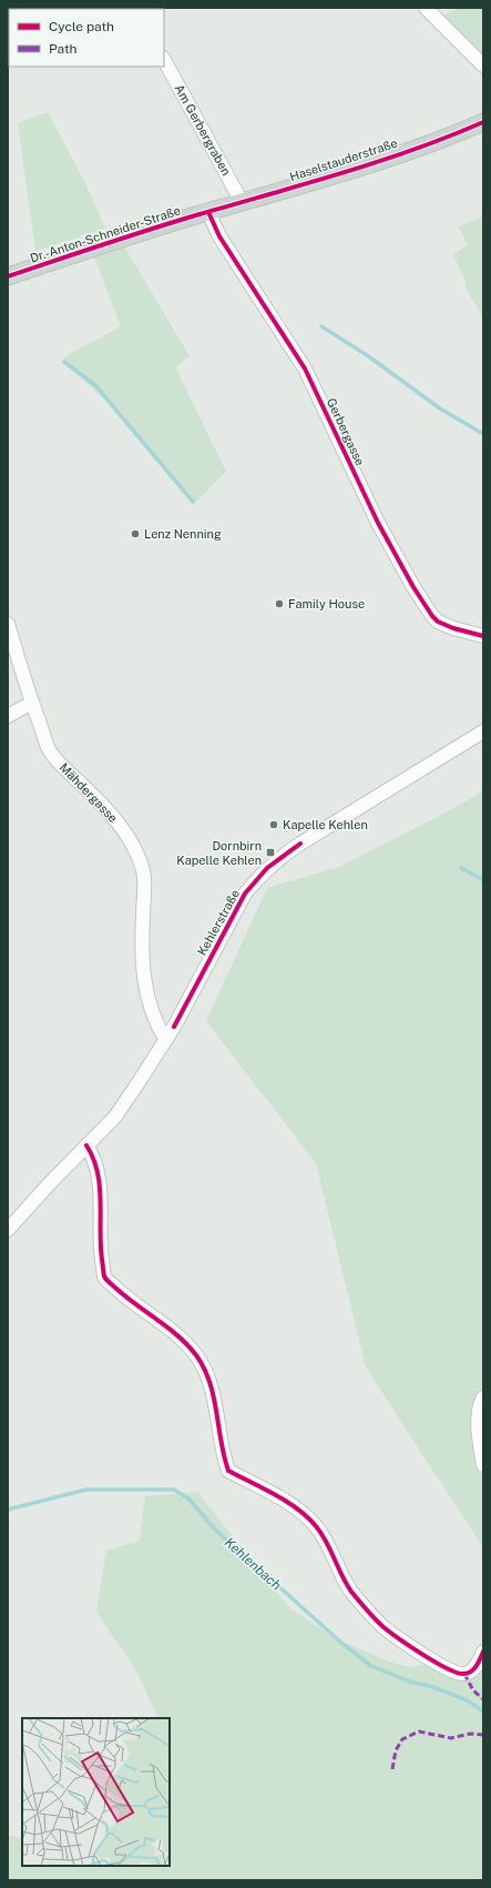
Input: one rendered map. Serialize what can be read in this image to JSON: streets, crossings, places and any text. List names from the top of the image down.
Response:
{
  "streets": {
    "main road": ["Haselstauderstraße", "Dr.-Anton-Schneider-Straße"],
    "street": [
      "Am Gerbergraben",
      "Gerbergasse",
      "Mähdergasse",
      "Kehlerstraße"
    ]
  },
  "crossings": [
    ["Am Gerbergraben", "Haselstauderstraße"],
    ["Haselstauderstraße", "Dr.-Anton-Schneider-Straße"],
    ["Haselstauderstraße", "Gerbergasse"],
    ["Dr.-Anton-Schneider-Straße", "Gerbergasse"],
    ["Mähdergasse", "Kehlerstraße"]
  ],
  "water": ["Kehlenbach"],
  "places": {
    "other": ["Lenz Nenning", "Family House", "Kapelle Kehlen"],
    "transit": ["Dornbirn Kapelle Kehlen"]
  },
  "legend": ["Cycle path", "Path"]
}
